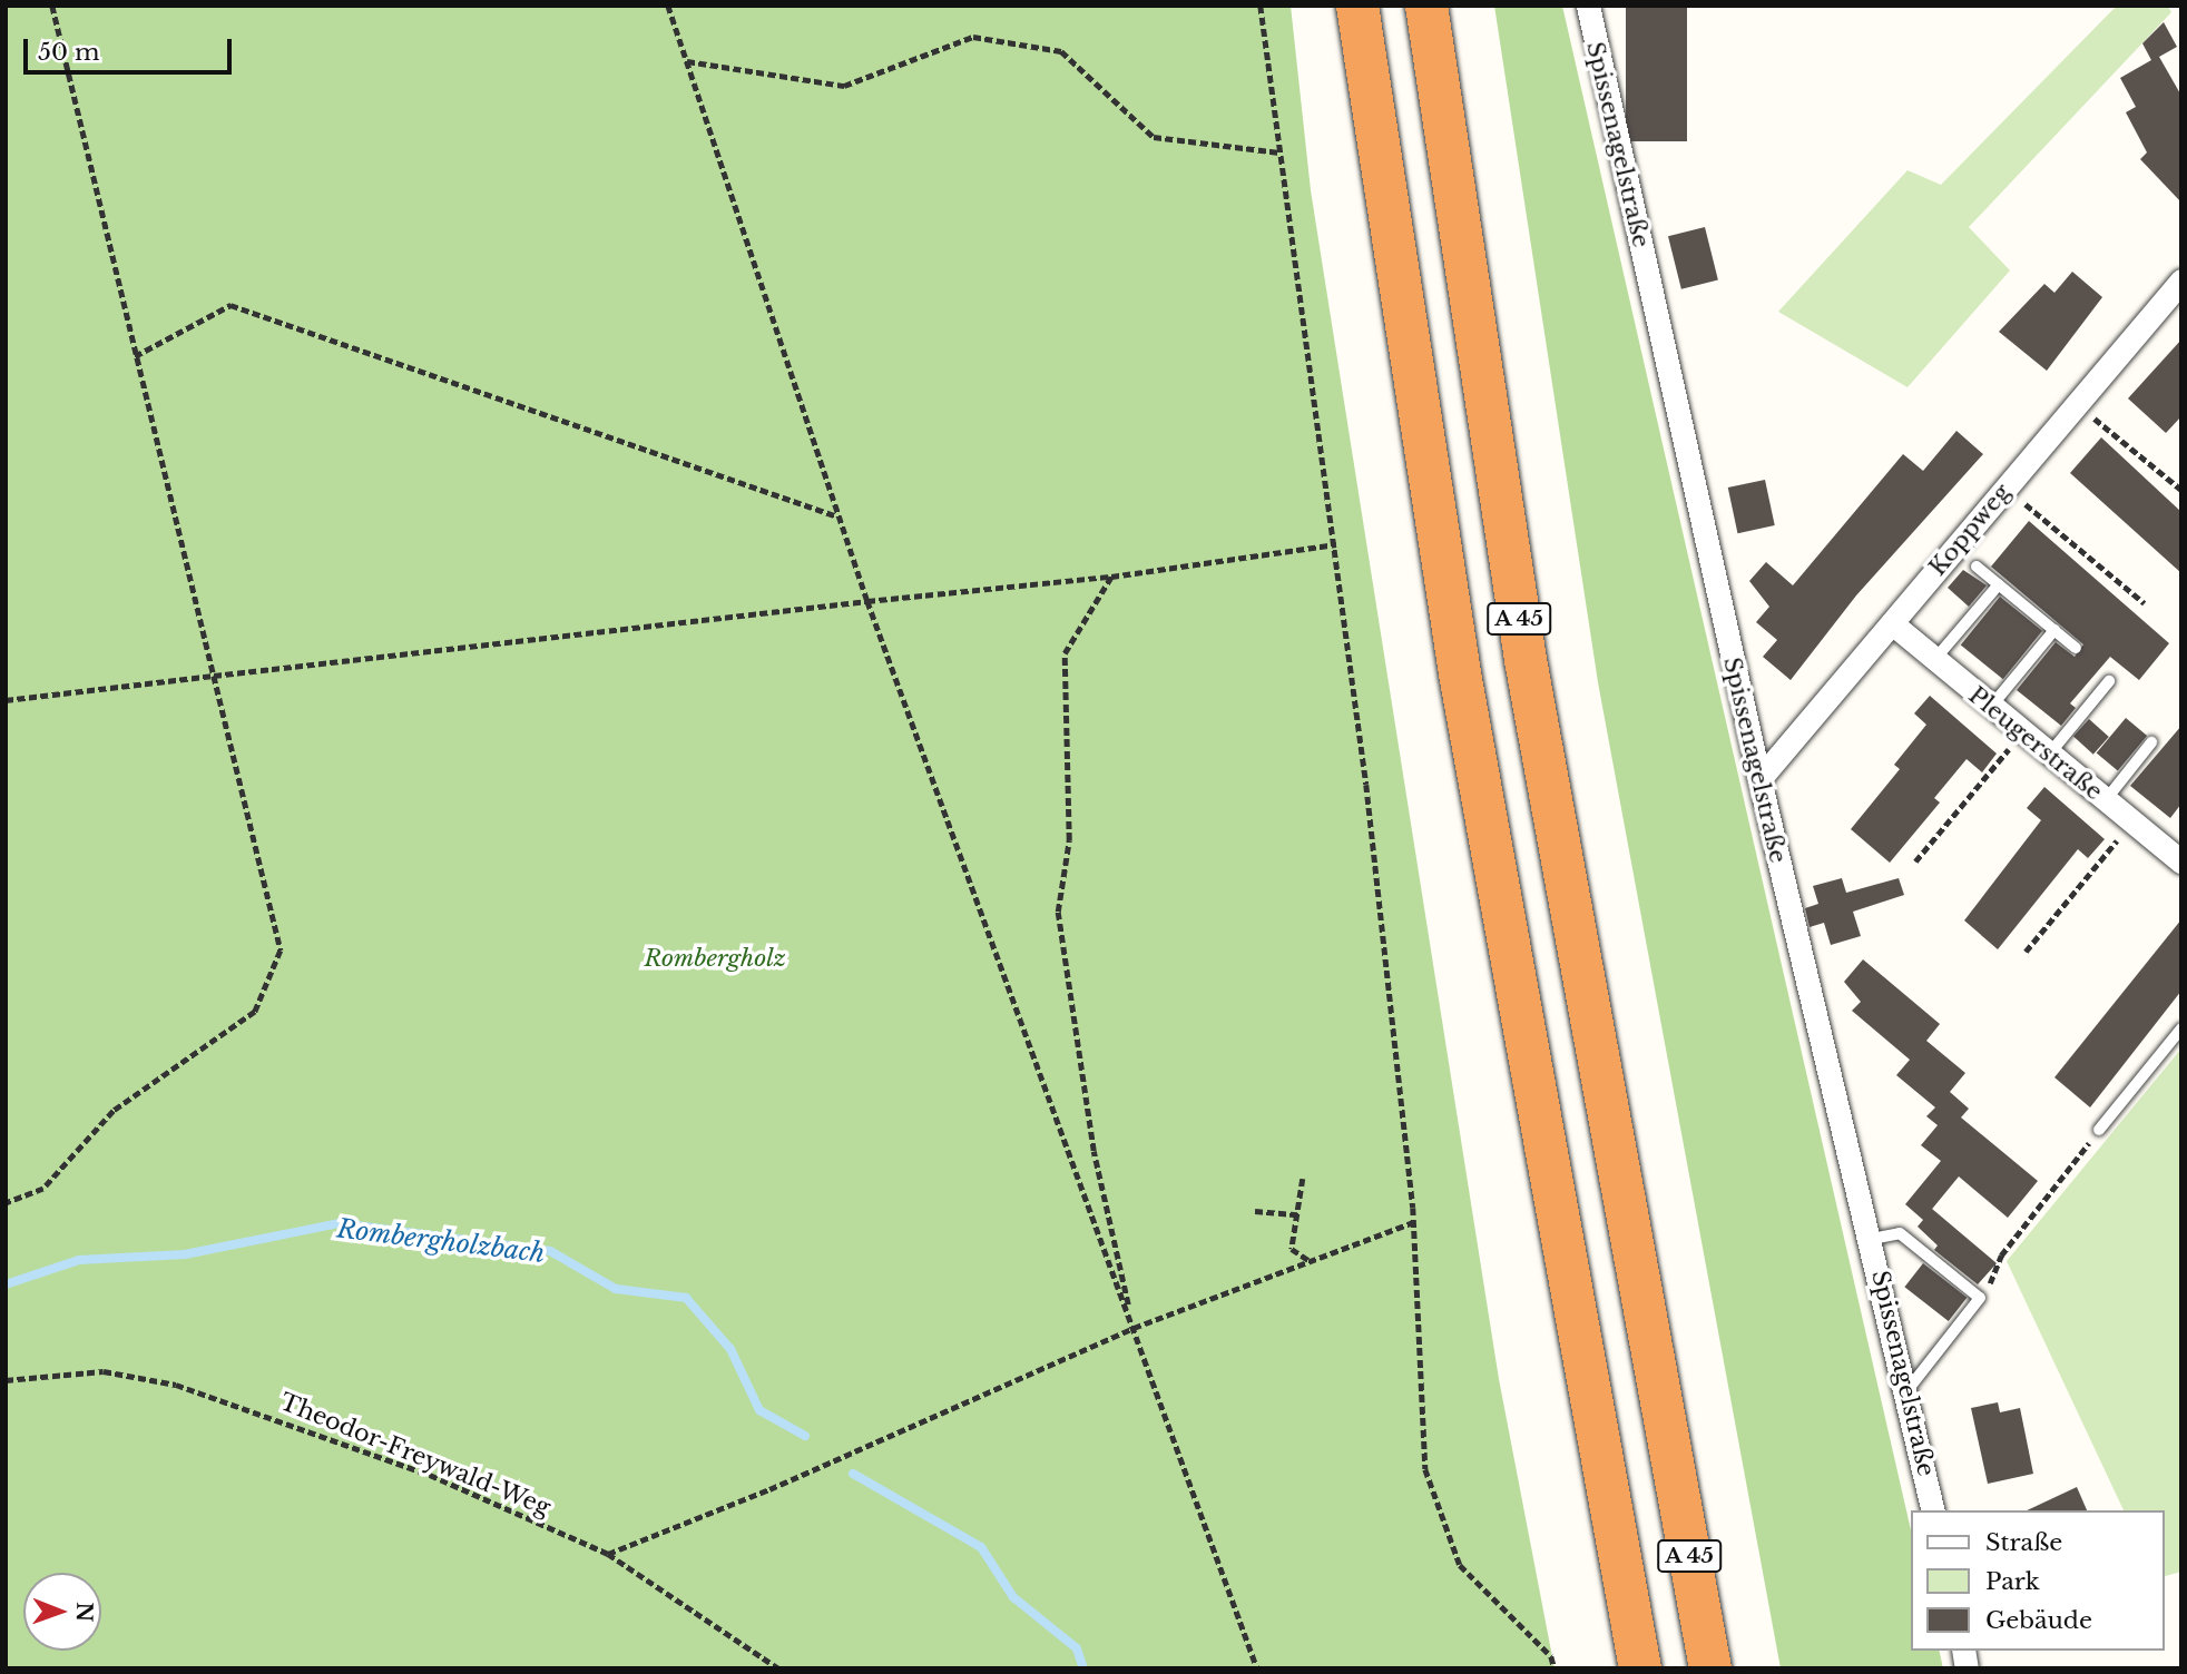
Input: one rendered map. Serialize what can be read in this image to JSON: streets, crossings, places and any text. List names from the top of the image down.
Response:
{
  "streets": {
    "highway": ["A 45"],
    "street": ["Spissenagelstraße", "Koppweg", "Pleugerstraße"],
    "path": ["Theodor-Freywald-Weg"]
  },
  "crossings": [
    ["Spissenagelstraße", "Koppweg"],
    ["Koppweg", "Pleugerstraße"]
  ],
  "water": ["Rombergholzbach"],
  "parks": ["Rombergholz"],
  "legend": ["Straße", "Park", "Gebäude"],
  "scale_bar": "50 m",
  "north": "right"
}
